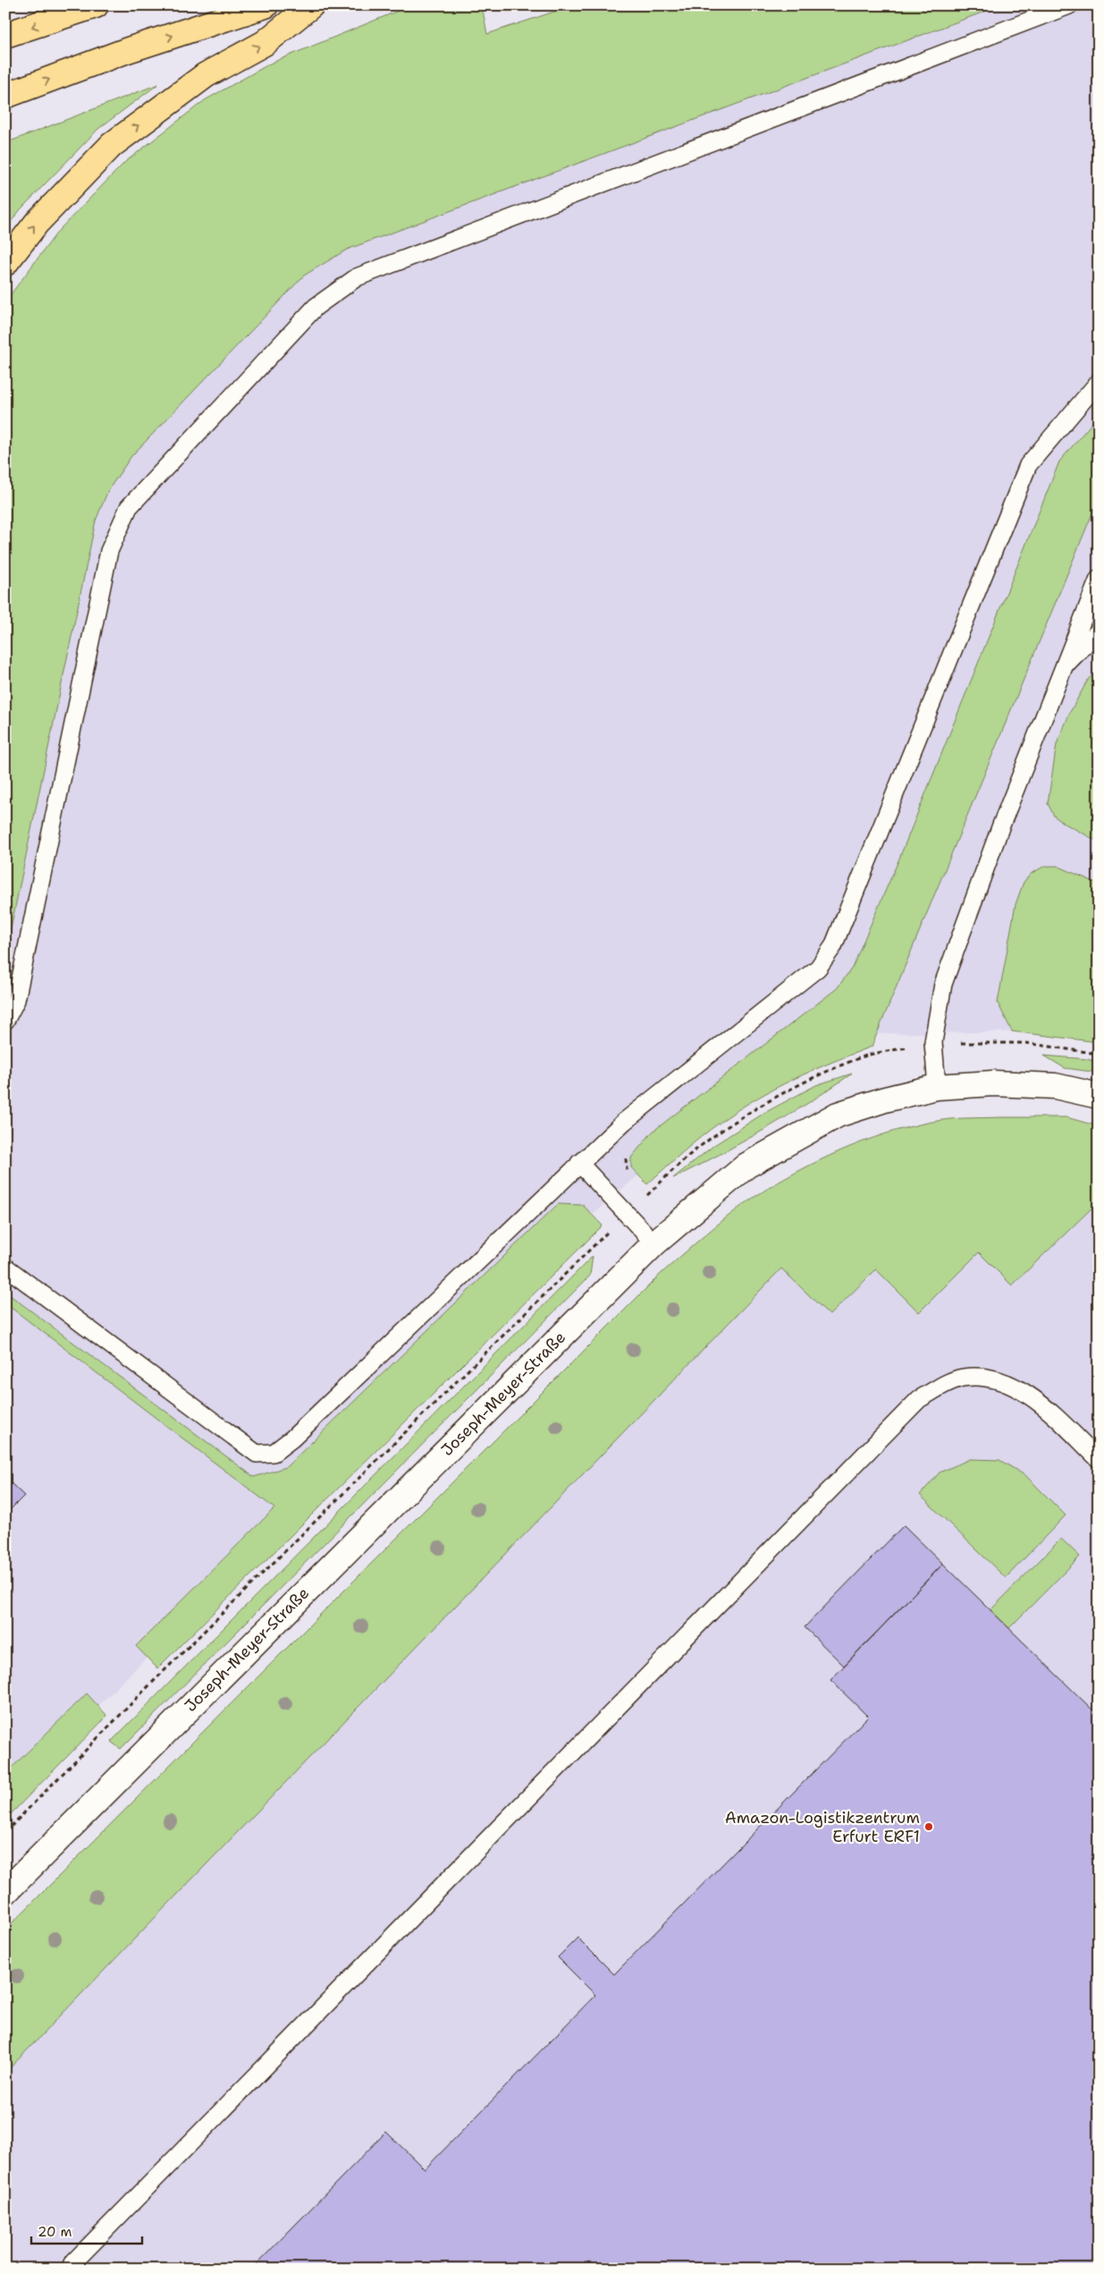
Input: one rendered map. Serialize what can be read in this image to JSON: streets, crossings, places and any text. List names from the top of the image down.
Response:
{
  "streets": {
    "street": ["Joseph-Meyer-Straße"]
  },
  "places": ["Amazon-Logistikzentrum Erfurt ERF1"],
  "scale_bar": "20 m"
}
